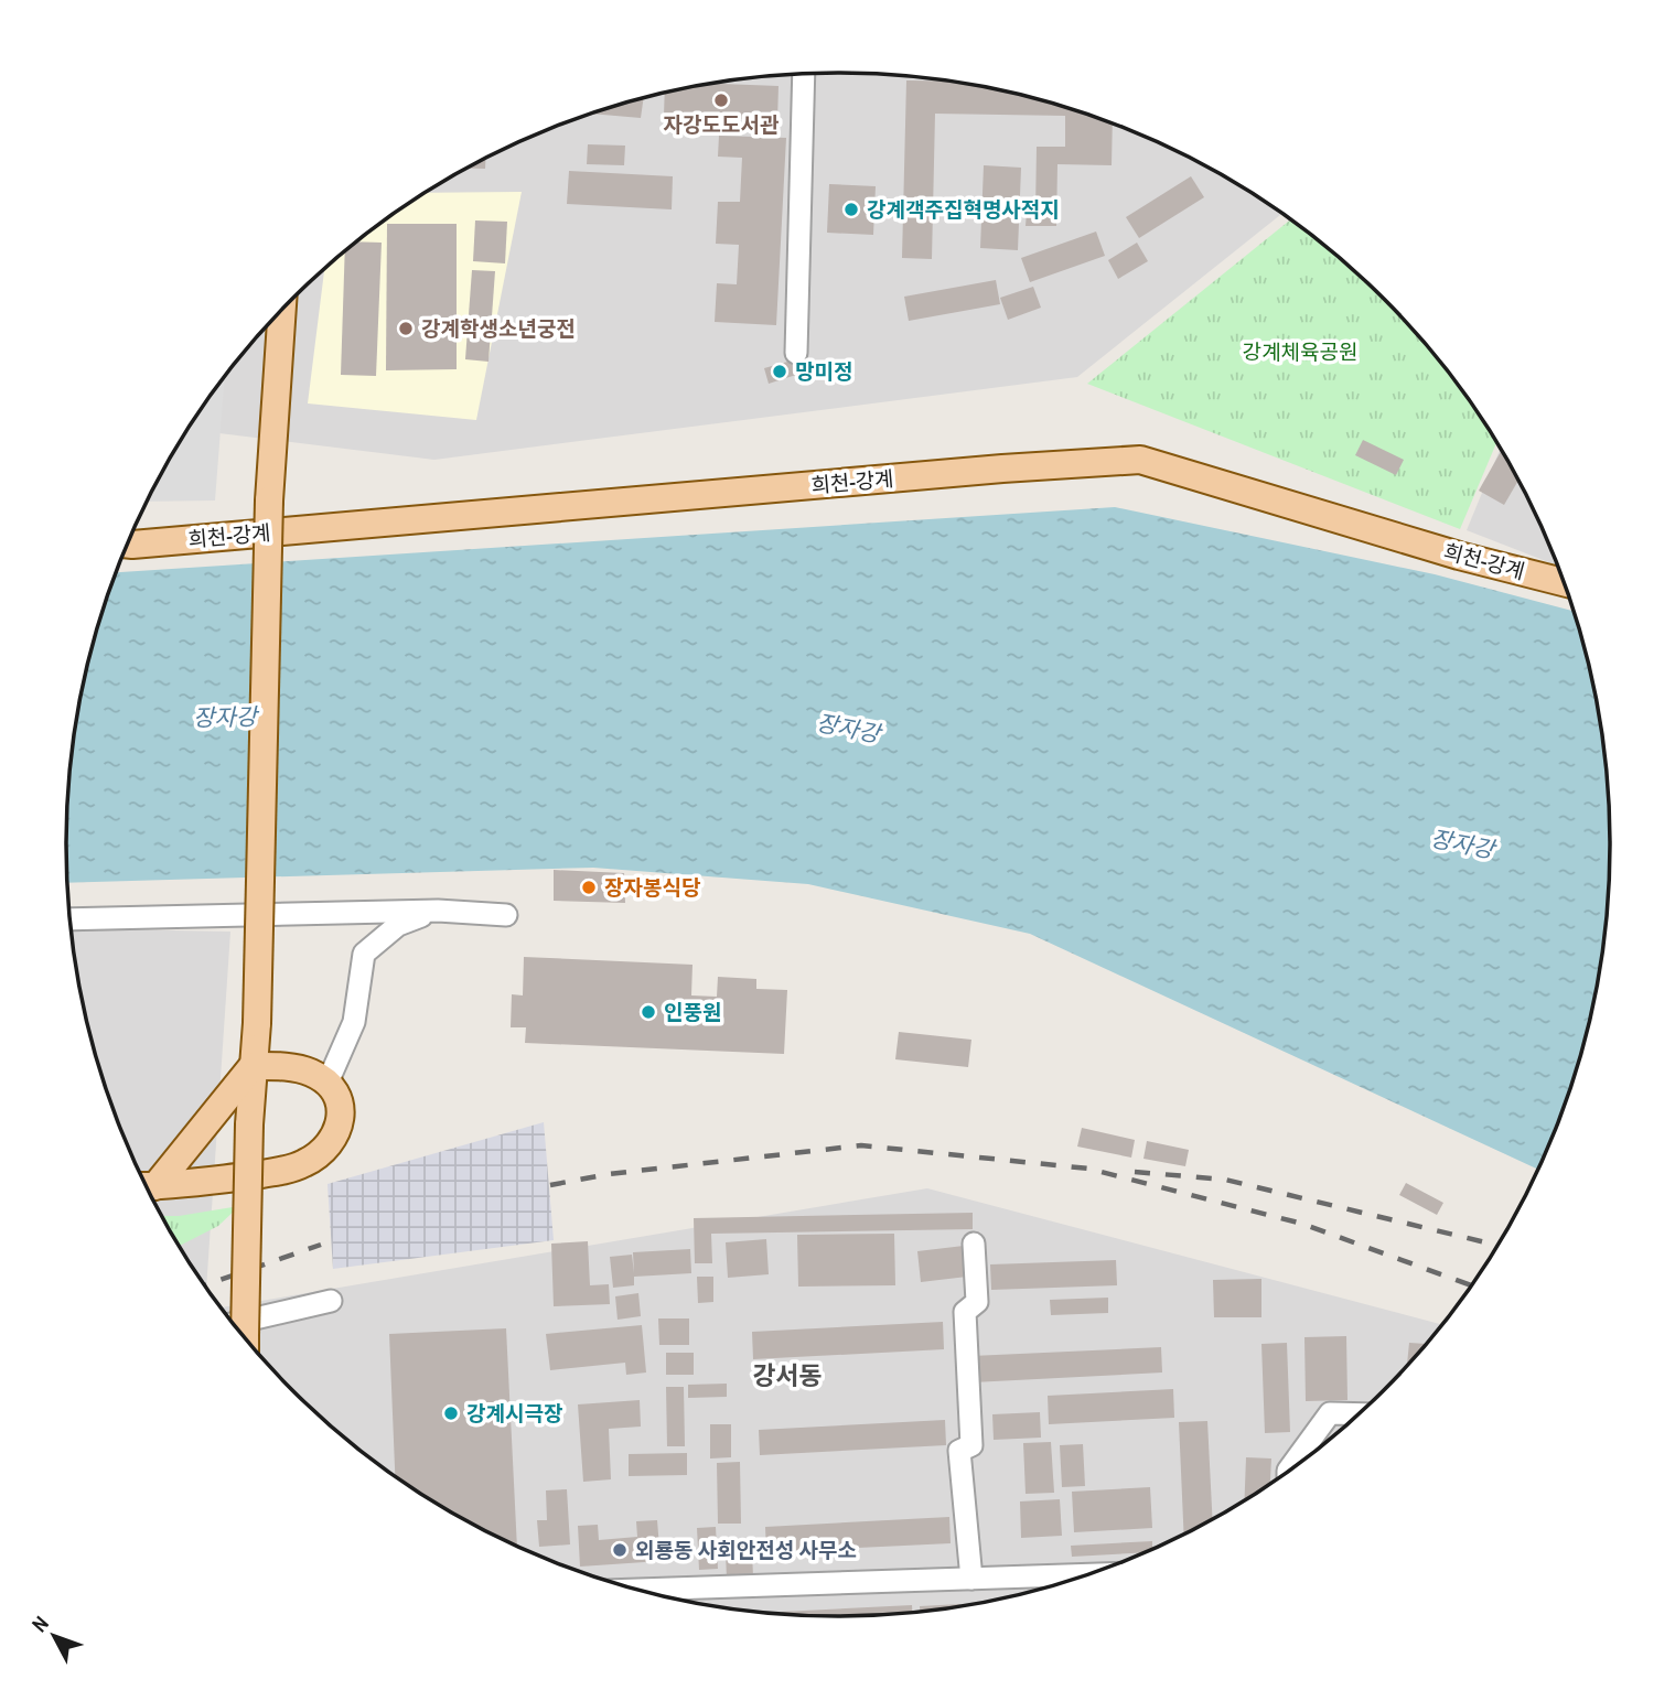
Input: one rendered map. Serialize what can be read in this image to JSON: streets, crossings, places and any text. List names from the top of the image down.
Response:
{
  "streets": {
    "main road": ["희천-강계"]
  },
  "districts": ["강서동"],
  "water": ["장자강"],
  "parks": ["강계체육공원"],
  "places": [
    "자강도도서관",
    "강계객주집혁명사적지",
    "강계학생소년궁전",
    "망미정",
    "장자봉식당",
    "인풍원",
    "강계시극장",
    "외룡동 사회안전성 사무소"
  ],
  "north": "top left"
}
